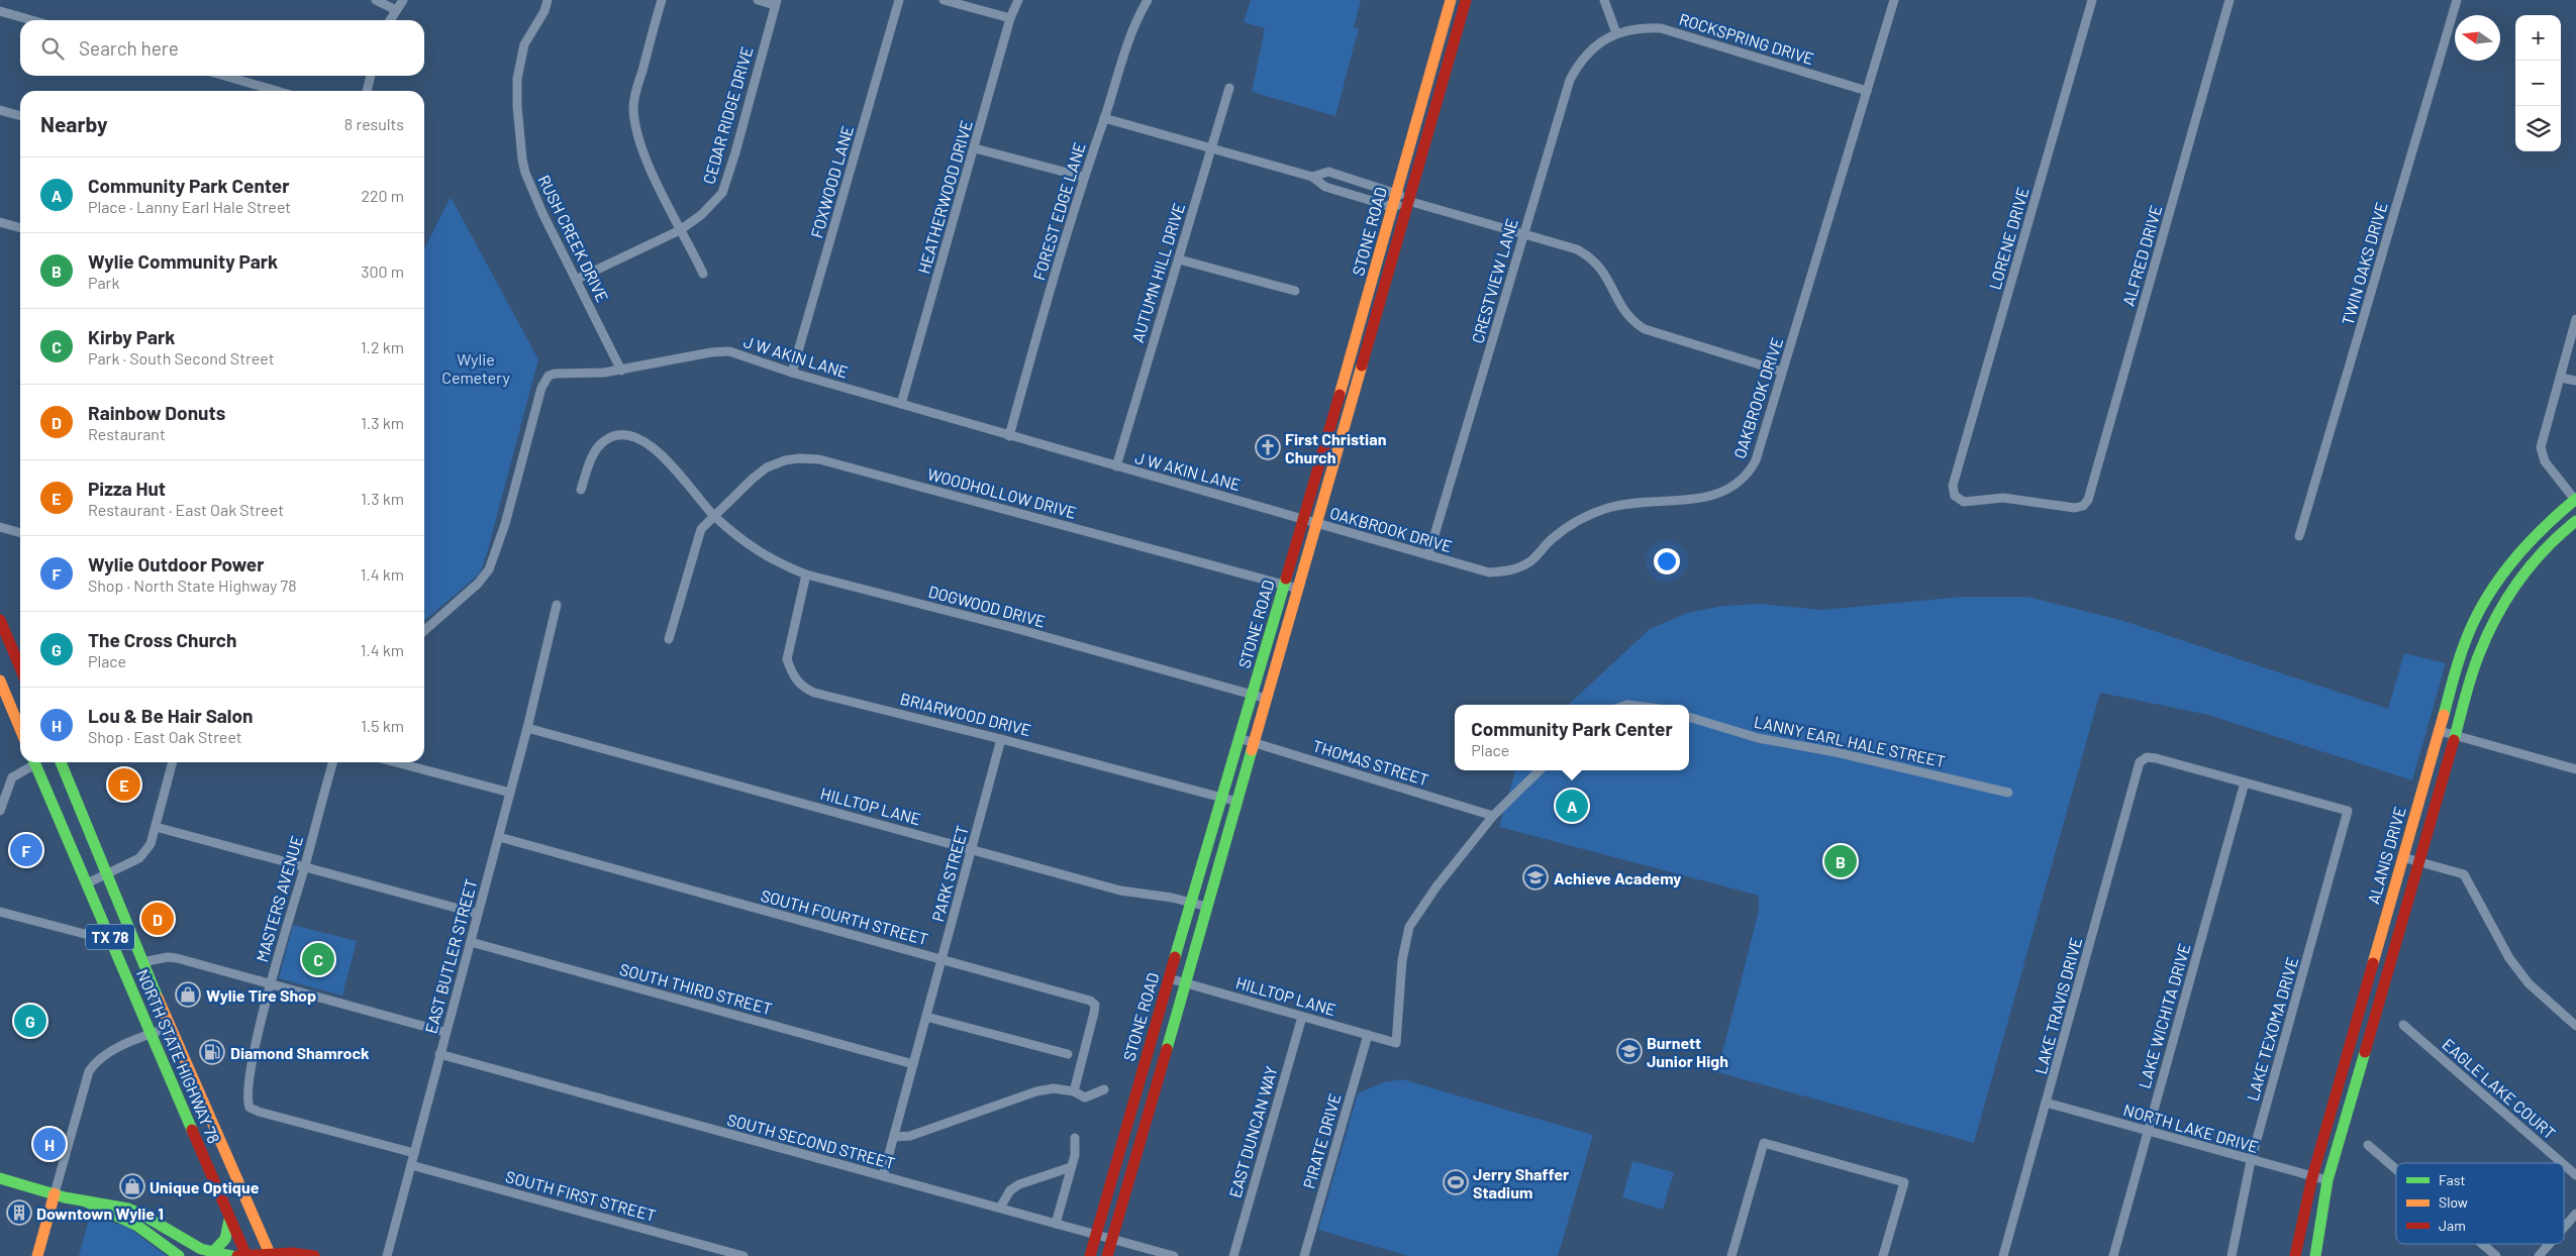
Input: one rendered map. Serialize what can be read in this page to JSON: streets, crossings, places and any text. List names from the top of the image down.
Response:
{
  "streets": {
    "main road": [
      "STONE ROAD",
      "ALANIS DRIVE",
      "TX 78",
      "NORTH STATE HIGHWAY 78"
    ],
    "street": [
      "ROCKSPRING DRIVE",
      "CEDAR RIDGE DRIVE",
      "FOXWOOD LANE",
      "HEATHERWOOD DRIVE",
      "FOREST EDGE LANE",
      "RUSH CREEK DRIVE",
      "LORENE DRIVE",
      "ALFRED DRIVE",
      "TWIN OAKS DRIVE",
      "AUTUMN HILL DRIVE",
      "CRESTVIEW LANE",
      "J W AKIN LANE",
      "OAKBROOK DRIVE",
      "WOODHOLLOW DRIVE",
      "DOGWOOD DRIVE",
      "BRIARWOOD DRIVE",
      "LANNY EARL HALE STREET",
      "THOMAS STREET",
      "HILLTOP LANE",
      "PARK STREET",
      "MASTERS AVENUE",
      "SOUTH FOURTH STREET",
      "EAST BUTLER STREET",
      "SOUTH THIRD STREET",
      "LAKE TRAVIS DRIVE",
      "LAKE WICHITA DRIVE",
      "LAKE TEXOMA DRIVE",
      "EAGLE LAKE COURT",
      "NORTH LAKE DRIVE",
      "EAST DUNCAN WAY",
      "SOUTH SECOND STREET",
      "PIRATE DRIVE",
      "SOUTH FIRST STREET"
    ]
  },
  "crossings": [
    ["ROCKSPRING DRIVE", "CRESTVIEW LANE"],
    ["ROCKSPRING DRIVE", "OAKBROOK DRIVE"],
    ["CEDAR RIDGE DRIVE", "RUSH CREEK DRIVE"],
    ["FOXWOOD LANE", "J W AKIN LANE"],
    ["HEATHERWOOD DRIVE", "J W AKIN LANE"],
    ["FOREST EDGE LANE", "J W AKIN LANE"],
    ["STONE ROAD", "J W AKIN LANE"],
    ["STONE ROAD", "OAKBROOK DRIVE"],
    ["STONE ROAD", "WOODHOLLOW DRIVE"],
    ["STONE ROAD", "DOGWOOD DRIVE"],
    ["STONE ROAD", "BRIARWOOD DRIVE"],
    ["STONE ROAD", "THOMAS STREET"],
    ["STONE ROAD", "HILLTOP LANE"],
    ["STONE ROAD", "SOUTH SECOND STREET"],
    ["RUSH CREEK DRIVE", "J W AKIN LANE"],
    ["LORENE DRIVE", "ALFRED DRIVE"],
    ["AUTUMN HILL DRIVE", "J W AKIN LANE"],
    ["CRESTVIEW LANE", "OAKBROOK DRIVE"],
    ["J W AKIN LANE", "OAKBROOK DRIVE"],
    ["WOODHOLLOW DRIVE", "DOGWOOD DRIVE"],
    ["DOGWOOD DRIVE", "BRIARWOOD DRIVE"],
    ["BRIARWOOD DRIVE", "PARK STREET"],
    ["THOMAS STREET", "HILLTOP LANE"],
    ["HILLTOP LANE", "PARK STREET"],
    ["HILLTOP LANE", "EAST BUTLER STREET"],
    ["HILLTOP LANE", "EAST DUNCAN WAY"],
    ["HILLTOP LANE", "PIRATE DRIVE"],
    ["ALANIS DRIVE", "NORTH LAKE DRIVE"],
    ["PARK STREET", "SOUTH FOURTH STREET"],
    ["PARK STREET", "SOUTH THIRD STREET"],
    ["PARK STREET", "SOUTH SECOND STREET"],
    ["MASTERS AVENUE", "EAST BUTLER STREET"],
    ["SOUTH FOURTH STREET", "EAST BUTLER STREET"],
    ["EAST BUTLER STREET", "SOUTH THIRD STREET"],
    ["EAST BUTLER STREET", "SOUTH SECOND STREET"],
    ["EAST BUTLER STREET", "SOUTH FIRST STREET"],
    ["LAKE TRAVIS DRIVE", "LAKE WICHITA DRIVE"],
    ["LAKE TRAVIS DRIVE", "LAKE TEXOMA DRIVE"],
    ["LAKE TRAVIS DRIVE", "NORTH LAKE DRIVE"],
    ["LAKE WICHITA DRIVE", "LAKE TEXOMA DRIVE"],
    ["LAKE WICHITA DRIVE", "NORTH LAKE DRIVE"],
    ["LAKE TEXOMA DRIVE", "NORTH LAKE DRIVE"]
  ],
  "parks": ["Wylie Cemetery"],
  "places": {
    "church": ["First Christian Church"],
    "school or university": ["Achieve Academy", "Burnett Junior High"],
    "shop": ["Wylie Tire Shop", "Unique Optique"],
    "fuel station": ["Diamond Shamrock"],
    "sports": ["Jerry Shaffer Stadium"],
    "building": ["Downtown Wylie 1"]
  },
  "legend": ["Fast", "Slow", "Jam"],
  "north": "left",
  "page": {
    "map_buttons": ["+", "−"],
    "search": "Search here",
    "heading": ["Nearby", "8 results"],
    "list": [
      {
        "mark": "A",
        "name": "Community Park Center",
        "note": "Place · Lanny Earl Hale Street",
        "value": "220 m"
      },
      {
        "mark": "B",
        "name": "Wylie Community Park",
        "note": "Park",
        "value": "300 m"
      },
      {
        "mark": "C",
        "name": "Kirby Park",
        "note": "Park · South Second Street",
        "value": "1.2 km"
      },
      {
        "mark": "D",
        "name": "Rainbow Donuts",
        "note": "Restaurant",
        "value": "1.3 km"
      },
      {
        "mark": "E",
        "name": "Pizza Hut",
        "note": "Restaurant · East Oak Street",
        "value": "1.3 km"
      },
      {
        "mark": "F",
        "name": "Wylie Outdoor Power",
        "note": "Shop · North State Highway 78",
        "value": "1.4 km"
      },
      {
        "mark": "G",
        "name": "The Cross Church",
        "note": "Place",
        "value": "1.4 km"
      },
      {
        "mark": "H",
        "name": "Lou & Be Hair Salon",
        "note": "Shop · East Oak Street",
        "value": "1.5 km"
      }
    ],
    "popup": ["Community Park Center", "Place"],
    "pins": [
      "E",
      "A",
      "F",
      "B",
      "D",
      "C",
      "G",
      "H"
    ]
  }
}
